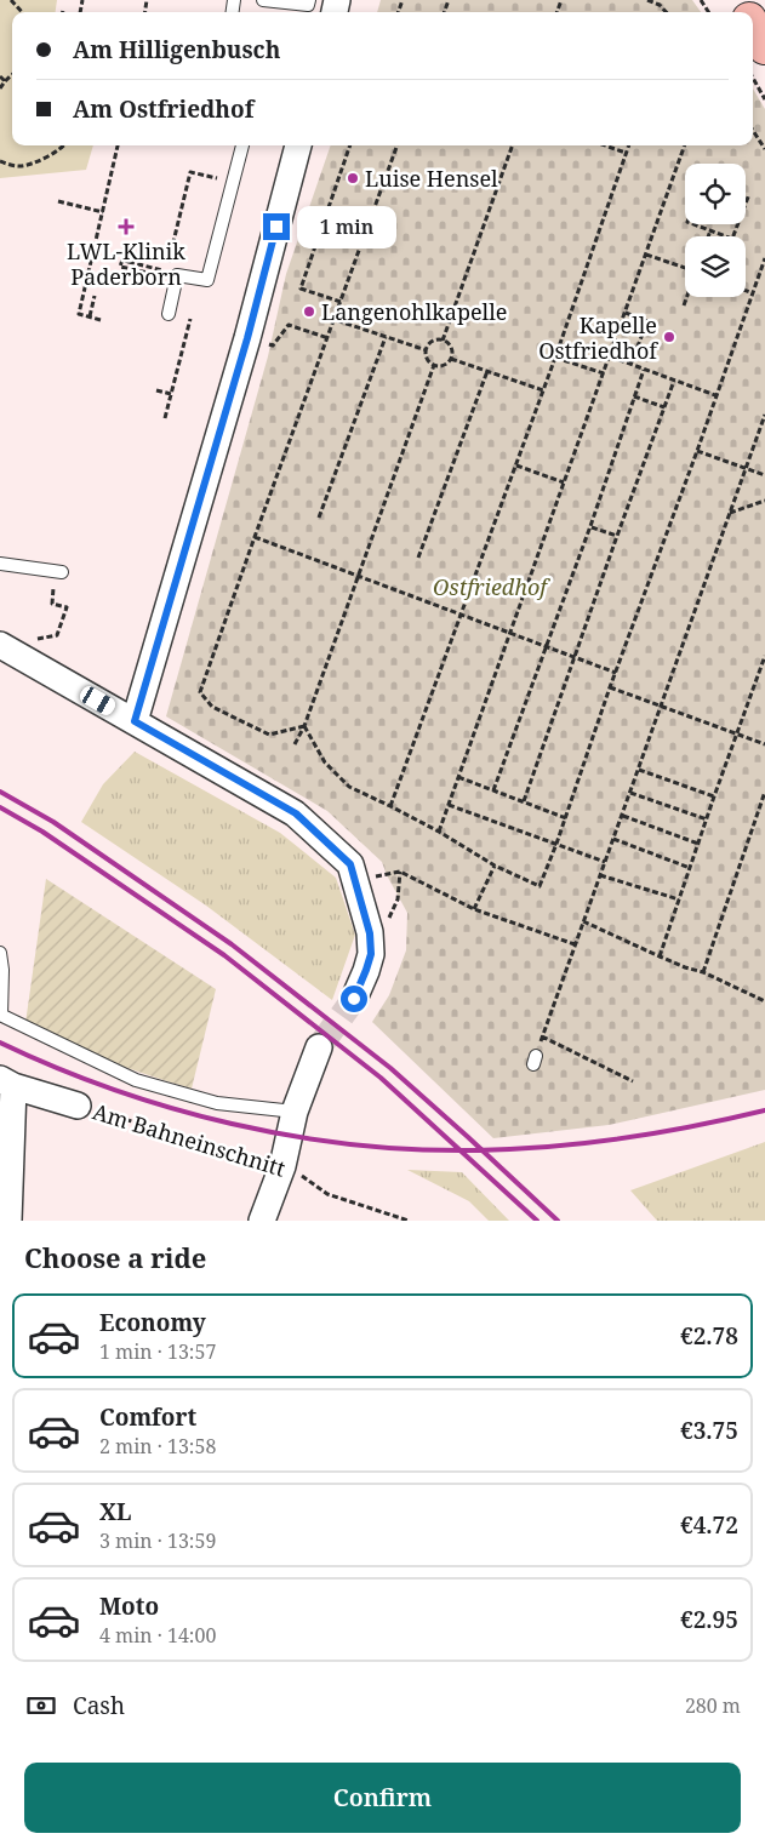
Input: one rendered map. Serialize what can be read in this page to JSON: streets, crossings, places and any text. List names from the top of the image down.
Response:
{
  "streets": {
    "street": ["Am Bahneinschnitt"]
  },
  "parks": ["Ostfriedhof"],
  "places": {
    "other": ["Luise Hensel", "Langenohlkapelle", "Kapelle Ostfriedhof"],
    "health": ["LWL-Klinik Paderborn"]
  },
  "page": {
    "banner": ["Am Hilligenbusch", "Am Ostfriedhof"],
    "bubble": "1 min",
    "heading": "Choose a ride",
    "list": [
      {
        "name": "Economy",
        "note": "1 min · 13:57",
        "value": "€2.78"
      },
      {
        "name": "Comfort",
        "note": "2 min · 13:58",
        "value": "€3.75"
      },
      {
        "name": "XL",
        "note": "3 min · 13:59",
        "value": "€4.72"
      },
      {
        "name": "Moto",
        "note": "4 min · 14:00",
        "value": "€2.95"
      }
    ],
    "pay": ["Cash", "280 m"],
    "buttons": "Confirm"
  }
}
